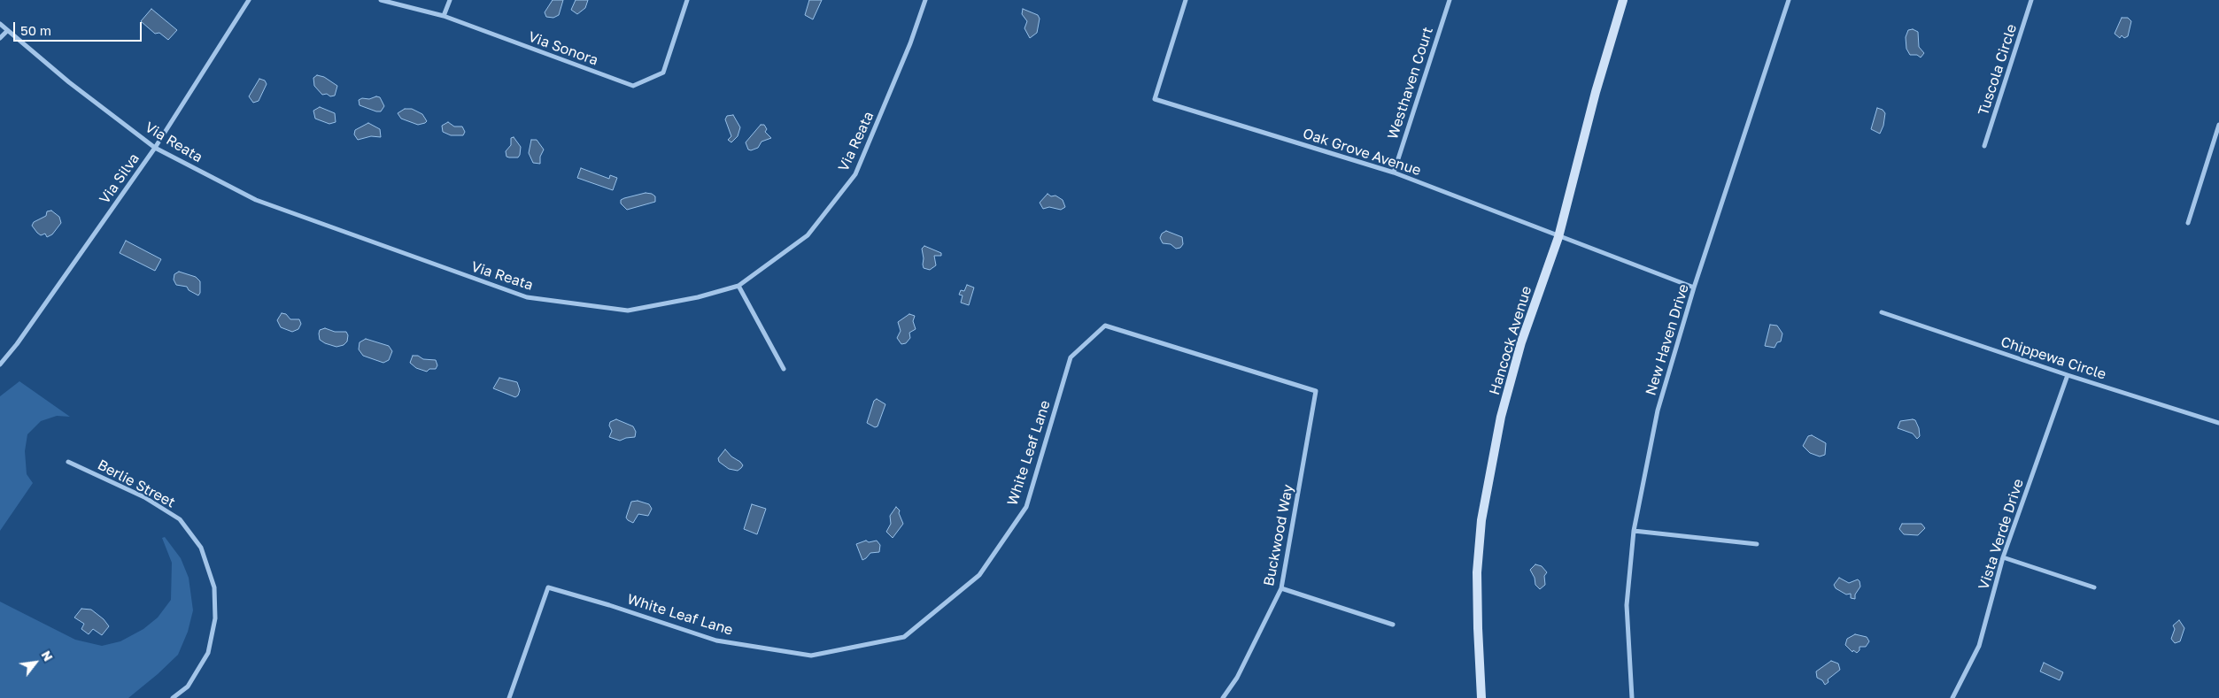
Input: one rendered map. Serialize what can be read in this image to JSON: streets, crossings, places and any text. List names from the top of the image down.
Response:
{
  "streets": {
    "main road": ["Hancock Avenue"],
    "street": [
      "Via Sonora",
      "Tuscola Circle",
      "Westhaven Court",
      "Via Reata",
      "Oak Grove Avenue",
      "Via Silva",
      "New Haven Drive",
      "Chippewa Circle",
      "White Leaf Lane",
      "Berlie Street",
      "Vista Verde Drive",
      "Buckwood Way"
    ]
  },
  "crossings": [
    ["Westhaven Court", "Oak Grove Avenue"],
    ["Via Reata", "Via Silva"],
    ["Oak Grove Avenue", "New Haven Drive"],
    ["Oak Grove Avenue", "Hancock Avenue"],
    ["Chippewa Circle", "Vista Verde Drive"],
    ["White Leaf Lane", "Buckwood Way"]
  ],
  "scale_bar": "50 m",
  "north": "top right"
}
